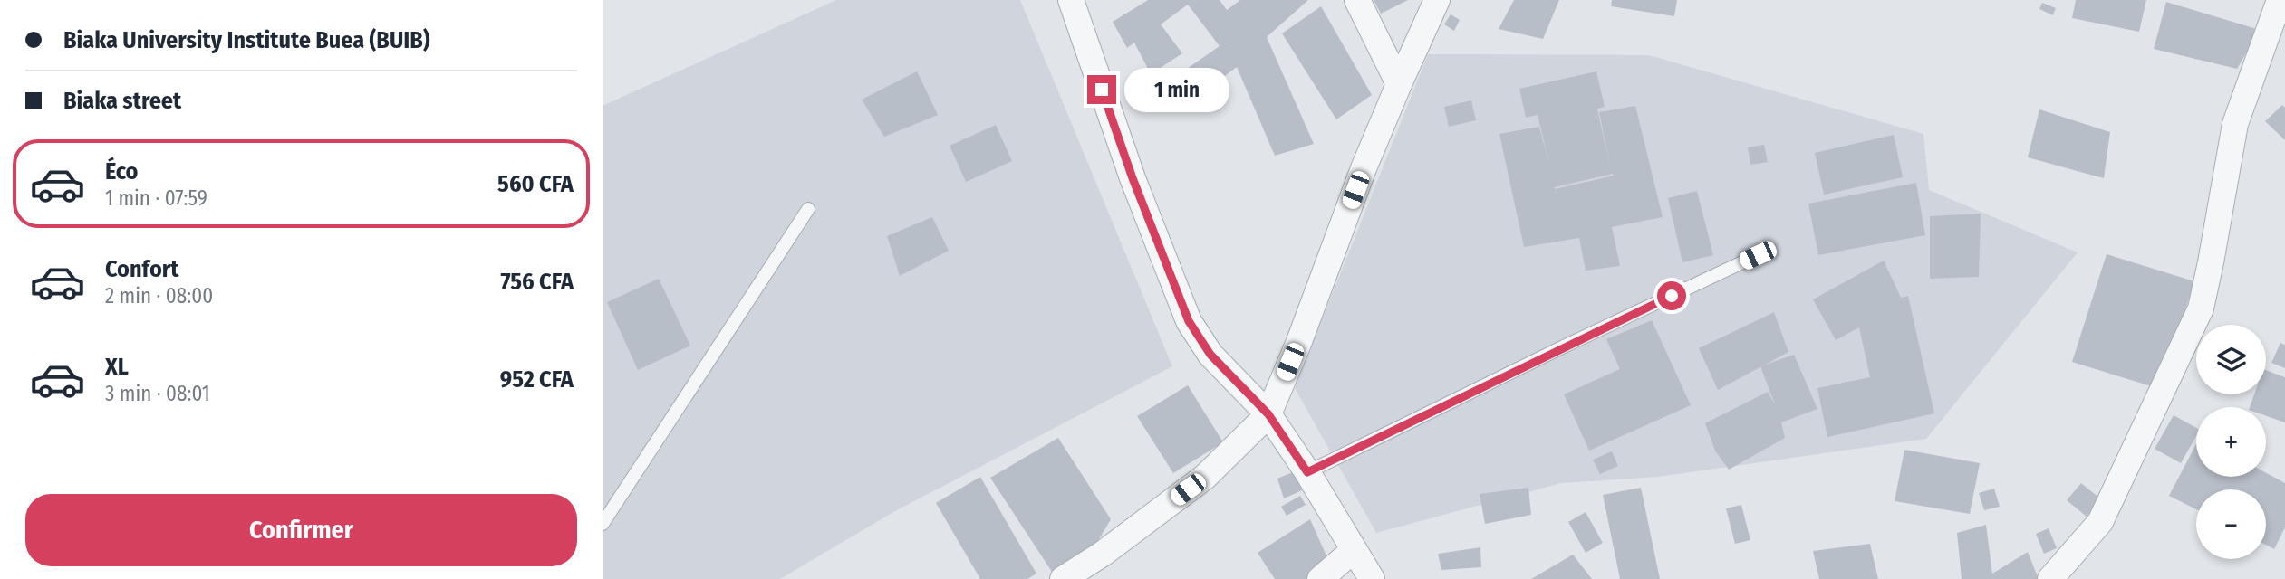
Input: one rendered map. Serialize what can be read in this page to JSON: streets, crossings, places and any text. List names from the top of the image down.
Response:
{
  "page": {
    "banner": ["Biaka University Institute Buea (BUIB)", "Biaka street"],
    "bubble": "1 min",
    "list": [
      {
        "name": "Éco",
        "note": "1 min · 07:59",
        "value": "560 CFA"
      },
      {
        "name": "Confort",
        "note": "2 min · 08:00",
        "value": "756 CFA"
      },
      {
        "name": "XL",
        "note": "3 min · 08:01",
        "value": "952 CFA"
      }
    ],
    "map_buttons": ["+", "−"],
    "buttons": "Confirmer"
  }
}
